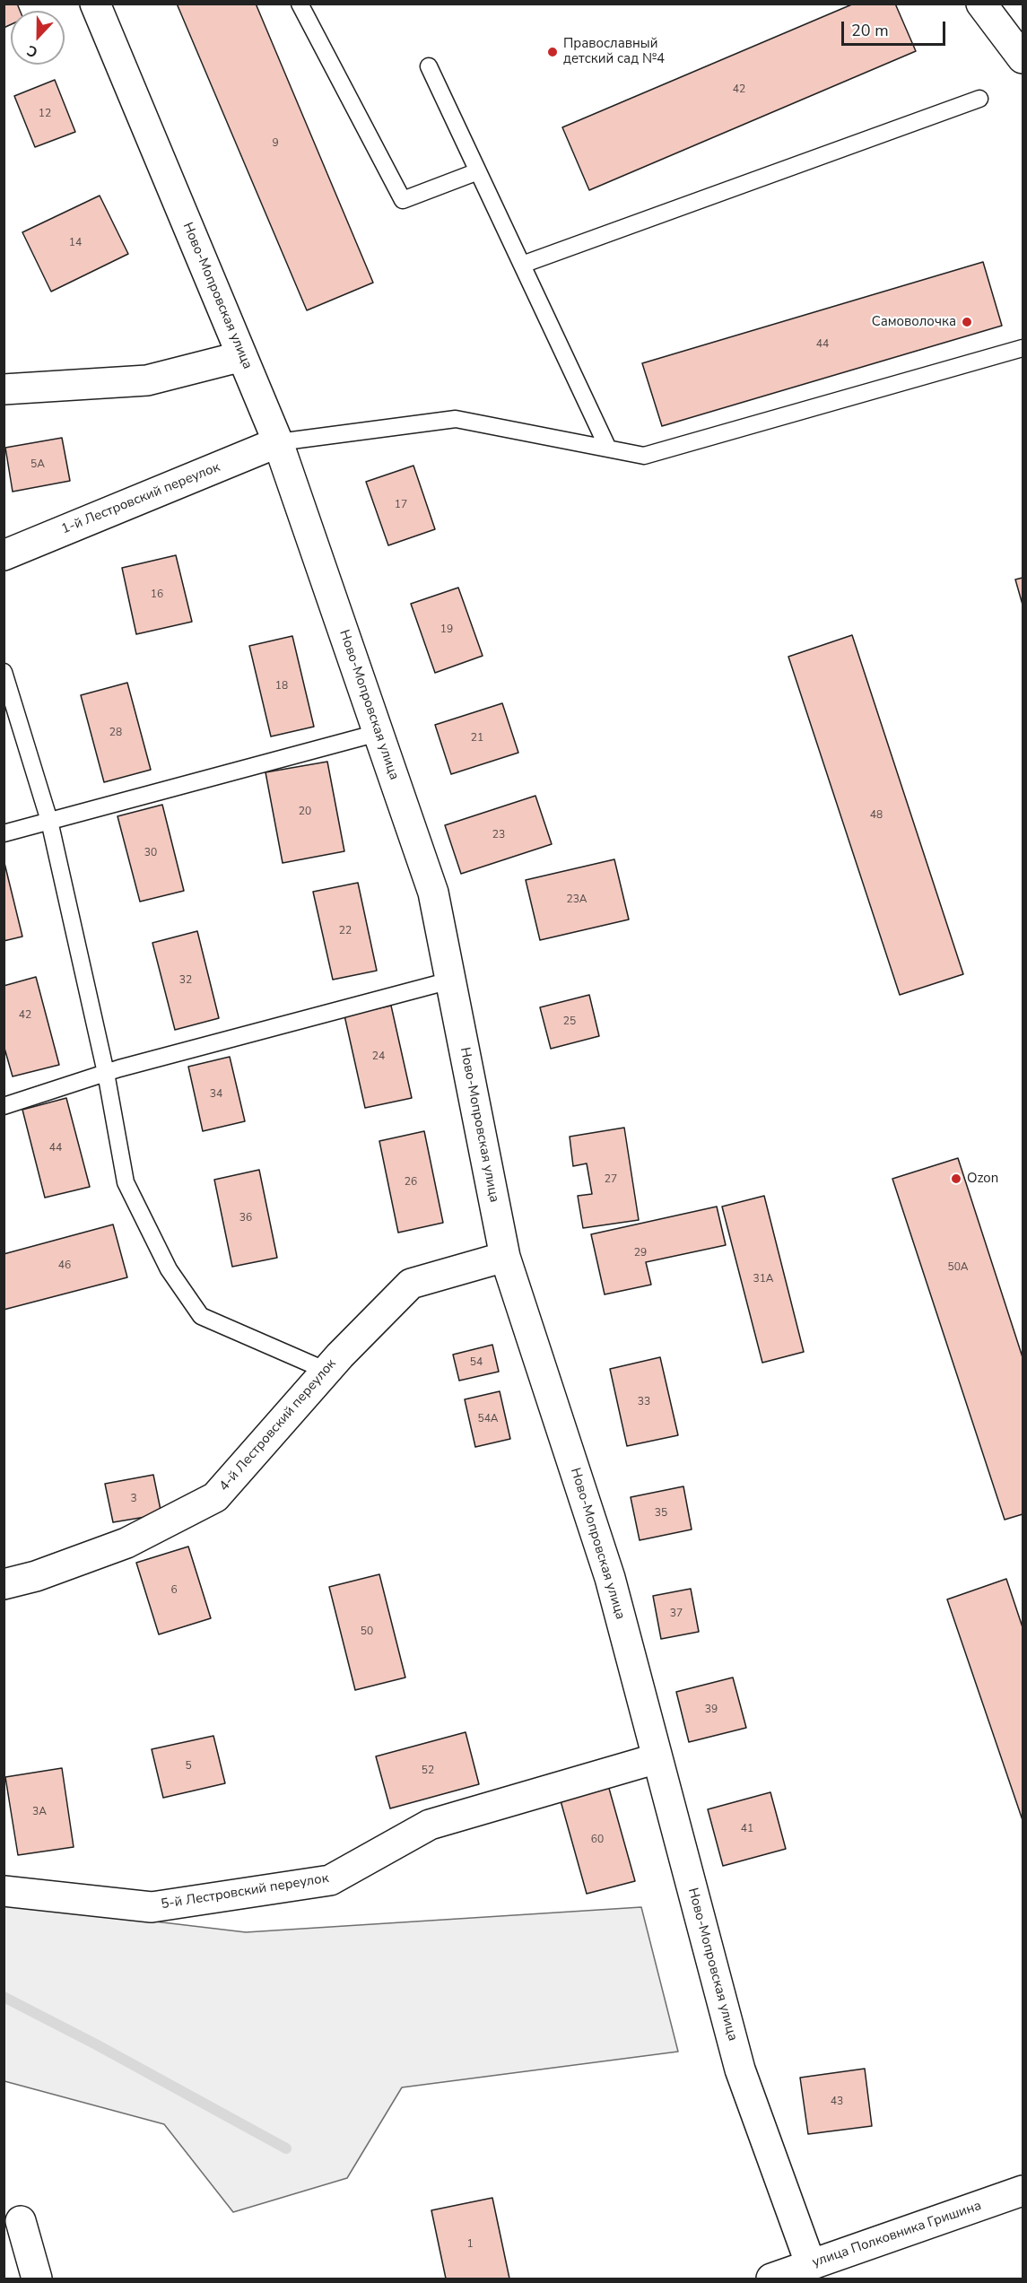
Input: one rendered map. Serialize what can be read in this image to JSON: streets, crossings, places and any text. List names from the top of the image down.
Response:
{
  "streets": {
    "street": [
      "Ново-Мопровская улица",
      "1-й Лестровский переулок",
      "4-й Лестровский переулок",
      "5-й Лестровский переулок",
      "улица Полковника Гришина"
    ]
  },
  "crossings": [
    ["Ново-Мопровская улица", "1-й Лестровский переулок"],
    ["Ново-Мопровская улица", "4-й Лестровский переулок"],
    ["Ново-Мопровская улица", "5-й Лестровский переулок"],
    ["Ново-Мопровская улица", "улица Полковника Гришина"]
  ],
  "places": ["Православный детский сад №4", "Самоволочка", "Ozon"],
  "house_numbers": [
    "42",
    "12",
    "9",
    "14",
    "44",
    "5А",
    "17",
    "16",
    "19",
    "18",
    "28",
    "21",
    "20",
    "48",
    "23",
    "30",
    "23А",
    "22",
    "32",
    "42",
    "25",
    "24",
    "34",
    "44",
    "27",
    "26",
    "36",
    "29",
    "46",
    "50А",
    "31А",
    "54",
    "33",
    "54А",
    "3",
    "35",
    "6",
    "37",
    "50",
    "39",
    "5",
    "52",
    "3А",
    "41",
    "60",
    "43",
    "1"
  ],
  "scale_bar": "20 m",
  "north": "bottom"
}
